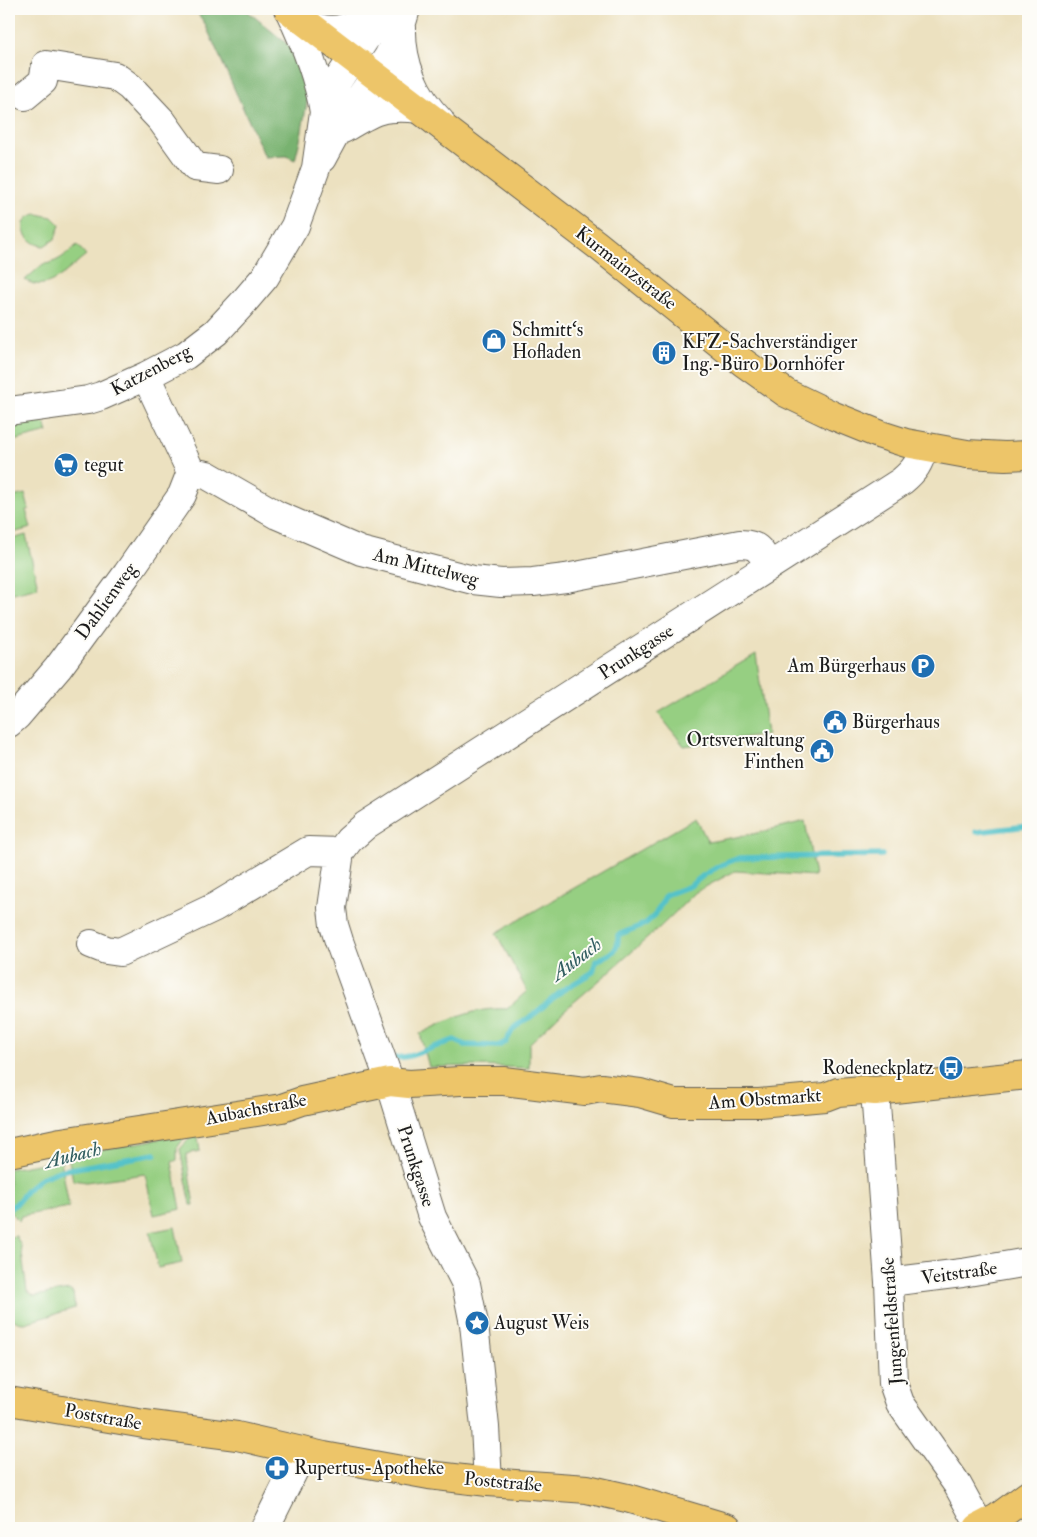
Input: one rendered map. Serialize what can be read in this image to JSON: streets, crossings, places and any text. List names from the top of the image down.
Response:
{
  "streets": {
    "main road": [
      "Kurmainzstraße",
      "Am Obstmarkt",
      "Aubachstraße",
      "Poststraße"
    ],
    "street": [
      "Katzenberg",
      "Am Mittelweg",
      "Dahlienweg",
      "Prunkgasse",
      "Veitstraße",
      "Jungenfeldstraße"
    ]
  },
  "crossings": [
    ["Kurmainzstraße", "Katzenberg"],
    ["Kurmainzstraße", "Prunkgasse"],
    ["Am Mittelweg", "Dahlienweg"],
    ["Am Mittelweg", "Prunkgasse"],
    ["Prunkgasse", "Aubachstraße"],
    ["Prunkgasse", "Poststraße"],
    ["Am Obstmarkt", "Aubachstraße"],
    ["Am Obstmarkt", "Jungenfeldstraße"],
    ["Veitstraße", "Jungenfeldstraße"]
  ],
  "water": ["Aubach"],
  "places": {
    "shop": ["Schmitt‘s Hofladen"],
    "building": ["KFZ-Sachverständiger Ing.-Büro Dornhöfer"],
    "supermarket": ["tegut"],
    "parking": ["Am Bürgerhaus"],
    "public building": ["Bürgerhaus", "Ortsverwaltung Finthen"],
    "bus stop": ["Rodeneckplatz"],
    "place": ["August Weis"],
    "pharmacy": ["Rupertus-Apotheke"]
  }
}
